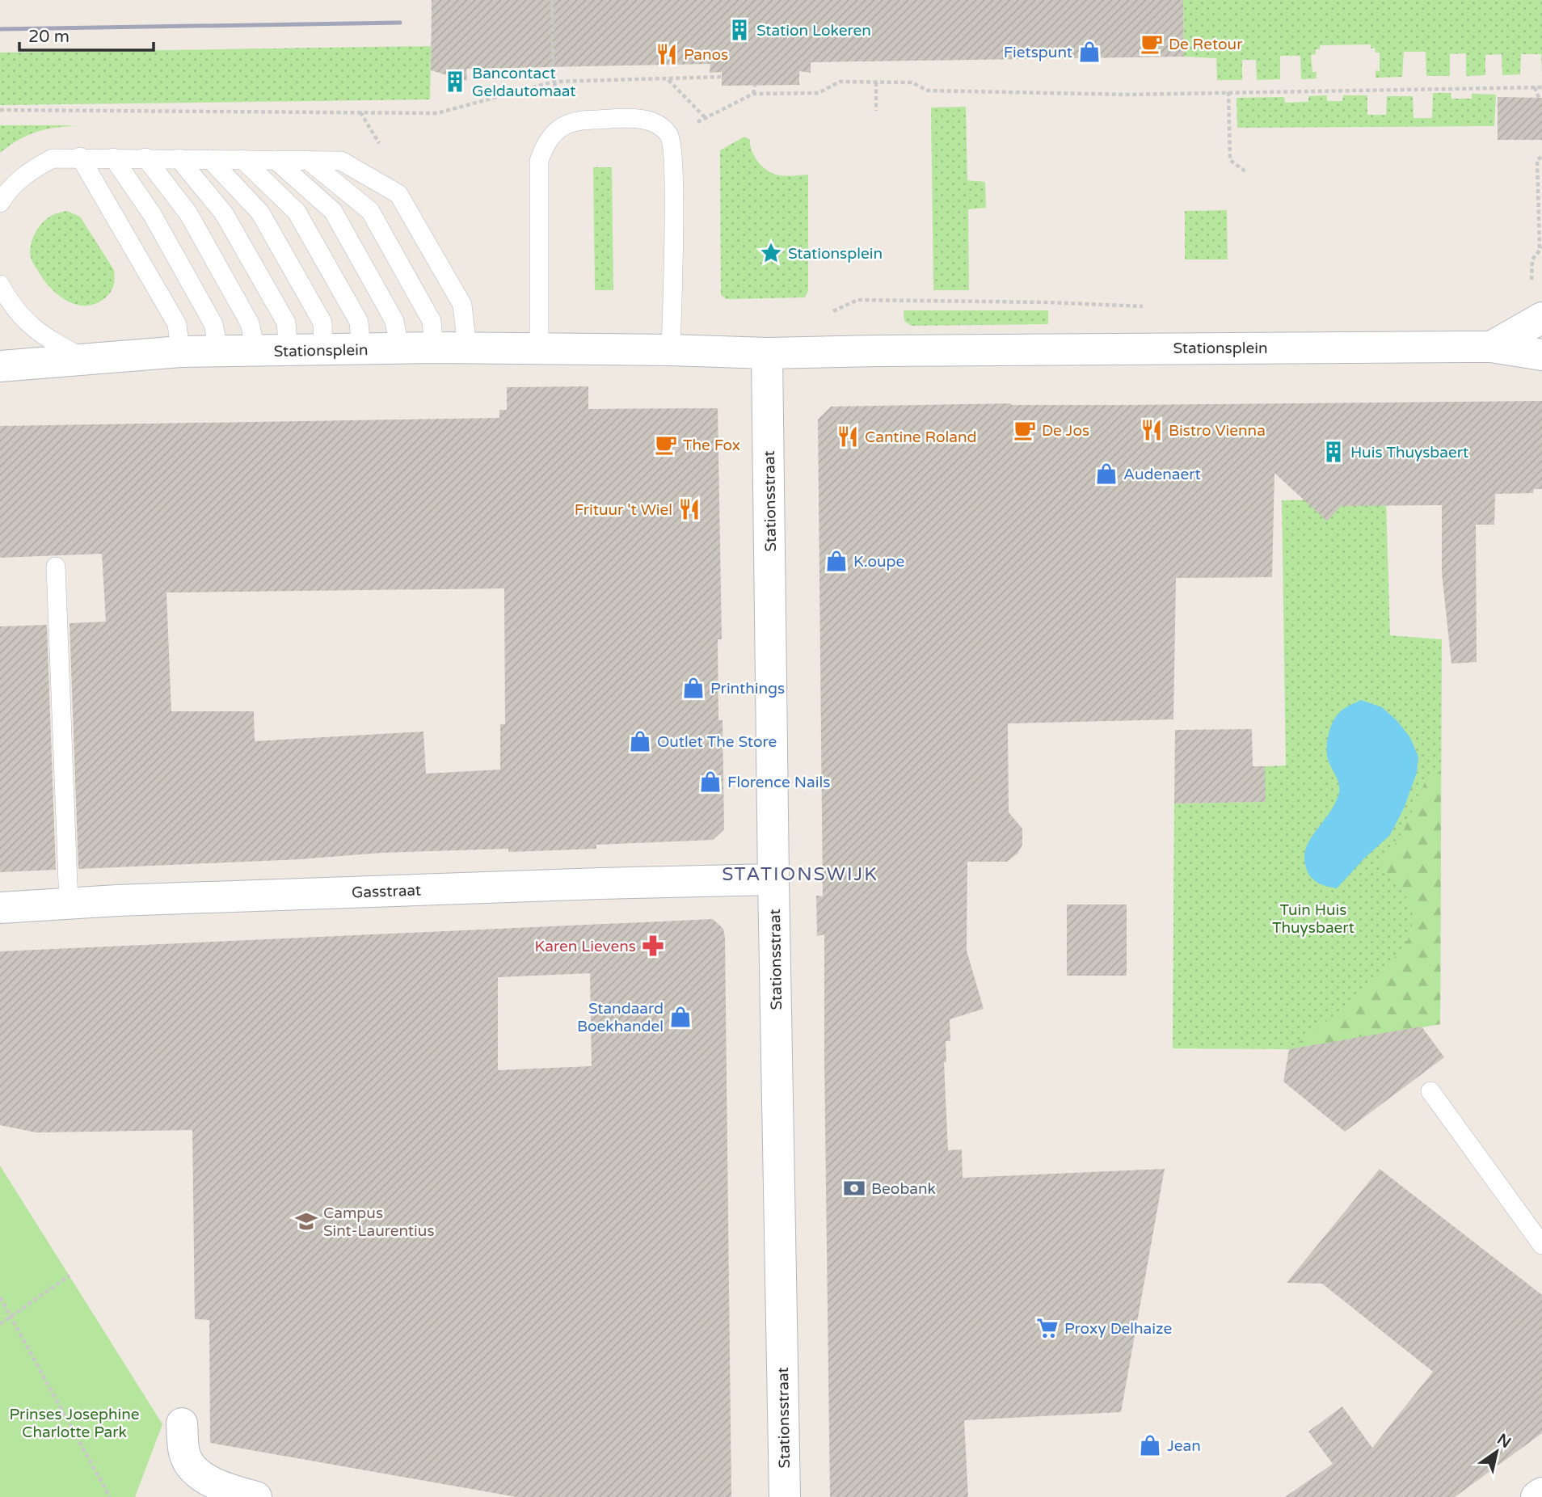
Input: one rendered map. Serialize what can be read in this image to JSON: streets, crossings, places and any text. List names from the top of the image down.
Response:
{
  "streets": {
    "street": ["Stationsplein", "Stationsstraat", "Gasstraat"]
  },
  "crossings": [
    ["Stationsplein", "Stationsstraat"],
    ["Stationsstraat", "Gasstraat"]
  ],
  "districts": ["STATIONSWIJK"],
  "parks": ["Tuin Huis Thuysbaert", "Prinses Josephine Charlotte Park"],
  "places": {
    "building": ["Station Lokeren", "Bancontact Geldautomaat", "Huis Thuysbaert"],
    "cafe": ["De Retour", "De Jos", "The Fox"],
    "shop": [
      "Fietspunt",
      "Audenaert",
      "K.oupe",
      "Printhings",
      "Outlet The Store",
      "Florence Nails",
      "Standaard Boekhandel",
      "Jean"
    ],
    "restaurant": [
      "Panos",
      "Bistro Vienna",
      "Cantine Roland",
      "Frituur 't Wiel"
    ],
    "place": ["Stationsplein"],
    "pharmacy": ["Karen Lievens"],
    "bank": ["Beobank"],
    "school or university": ["Campus Sint-Laurentius"],
    "supermarket": ["Proxy Delhaize"]
  },
  "scale_bar": "20 m",
  "north": "top right"
}
